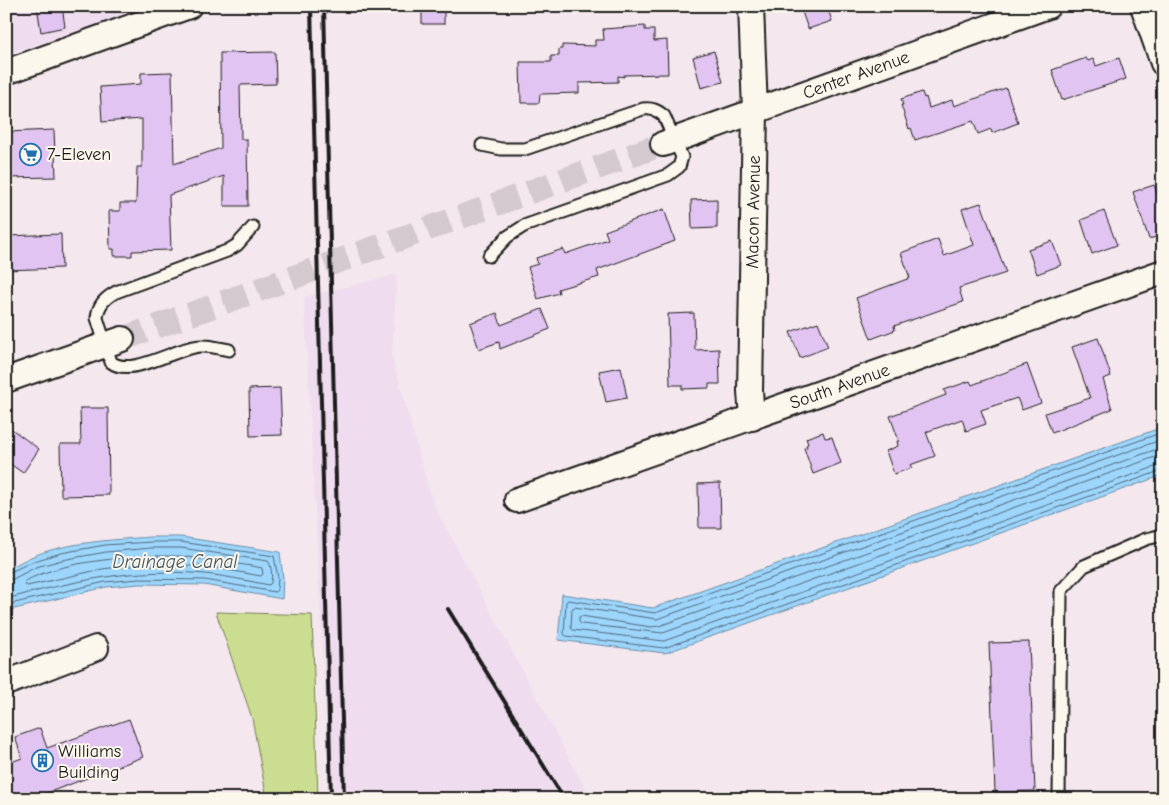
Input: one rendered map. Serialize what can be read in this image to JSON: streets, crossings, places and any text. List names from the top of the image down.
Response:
{
  "streets": {
    "street": ["Center Avenue", "Macon Avenue", "South Avenue"]
  },
  "crossings": [
    ["Center Avenue", "Macon Avenue"],
    ["Macon Avenue", "South Avenue"]
  ],
  "water": ["Drainage Canal"],
  "places": {
    "supermarket": ["7-Eleven"],
    "building": ["Williams Building"]
  }
}
